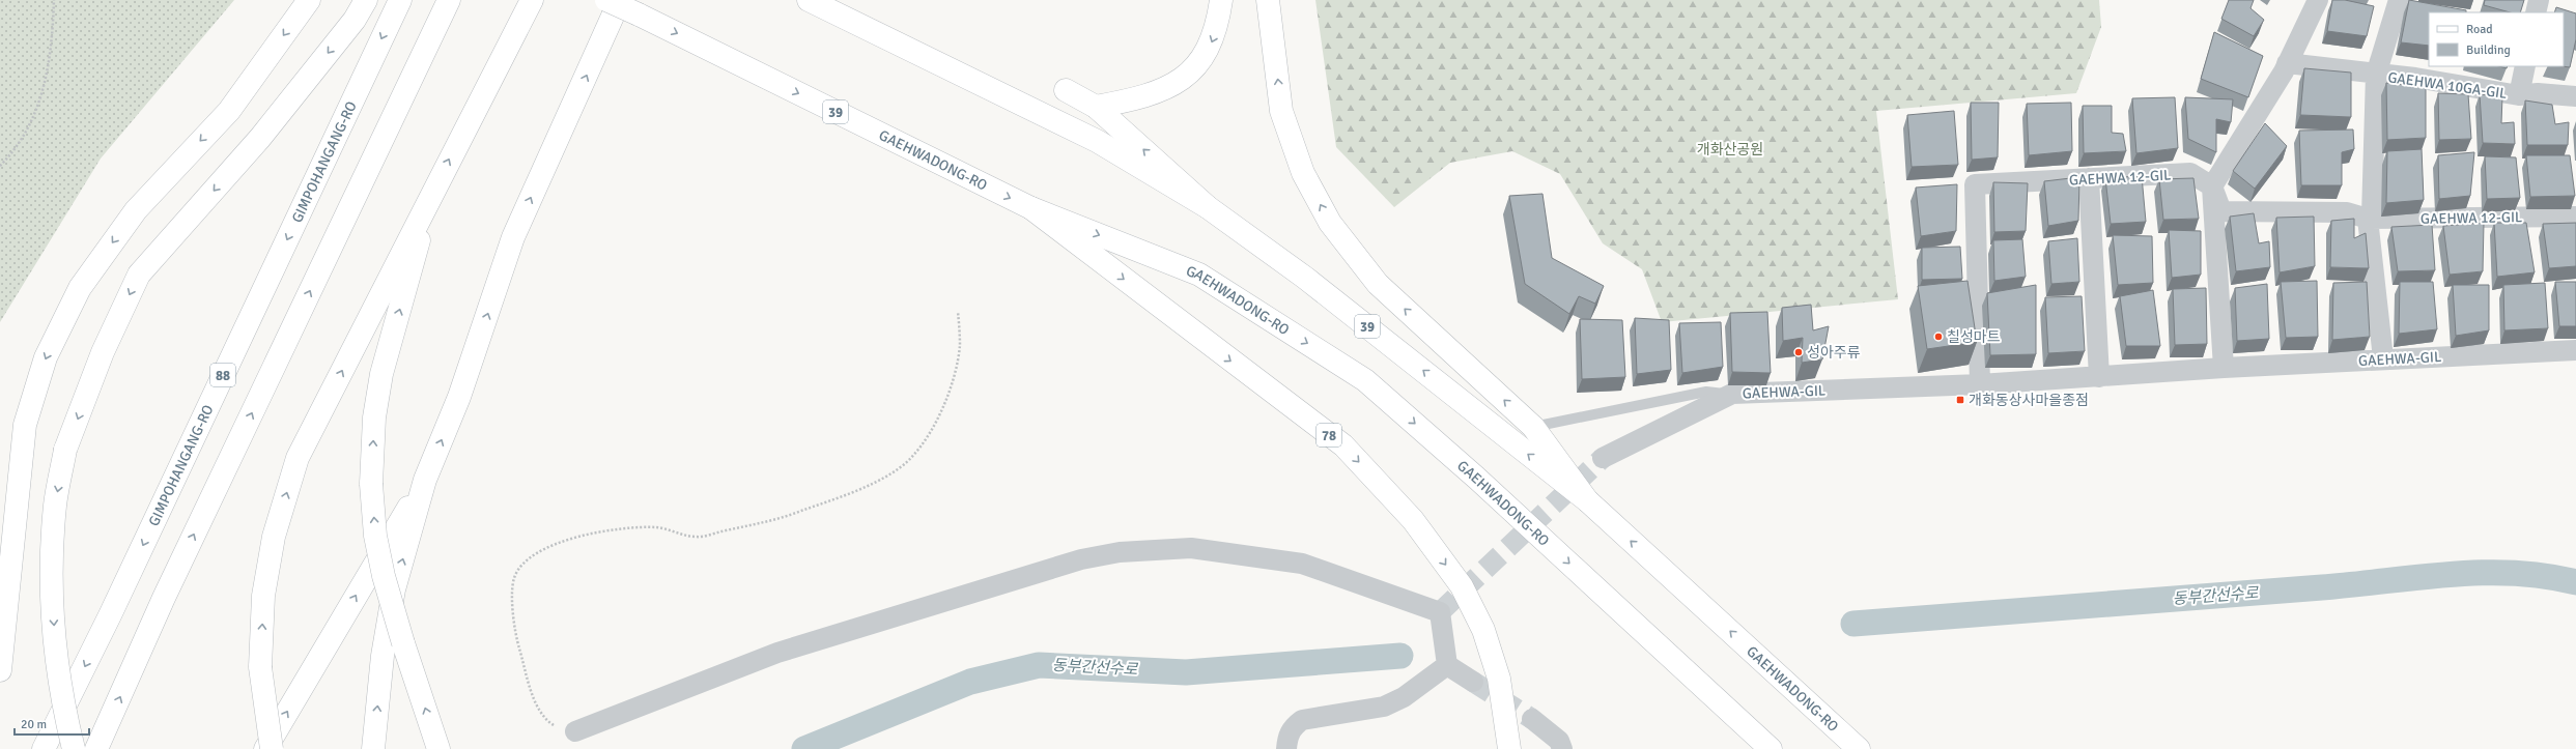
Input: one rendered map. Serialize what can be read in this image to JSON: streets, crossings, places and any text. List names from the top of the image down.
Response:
{
  "streets": {
    "main road": [
      "39",
      "GAEHWADONG-RO",
      "GIMPOHANGANG-RO",
      "88",
      "78"
    ],
    "street": ["GAEHWA 10GA-GIL", "GAEHWA 12-GIL", "GAEHWA-GIL"]
  },
  "crossings": [
    ["GAEHWADONG-RO", "78"],
    ["GAEHWA 12-GIL", "GAEHWA-GIL"]
  ],
  "water": ["동부간선수로"],
  "parks": ["개화산공원"],
  "places": {
    "other": ["칠성마트", "성아주류"],
    "transit": ["개화동상사마을종점"]
  },
  "legend": ["Road", "Building"],
  "scale_bar": "20 m"
}
